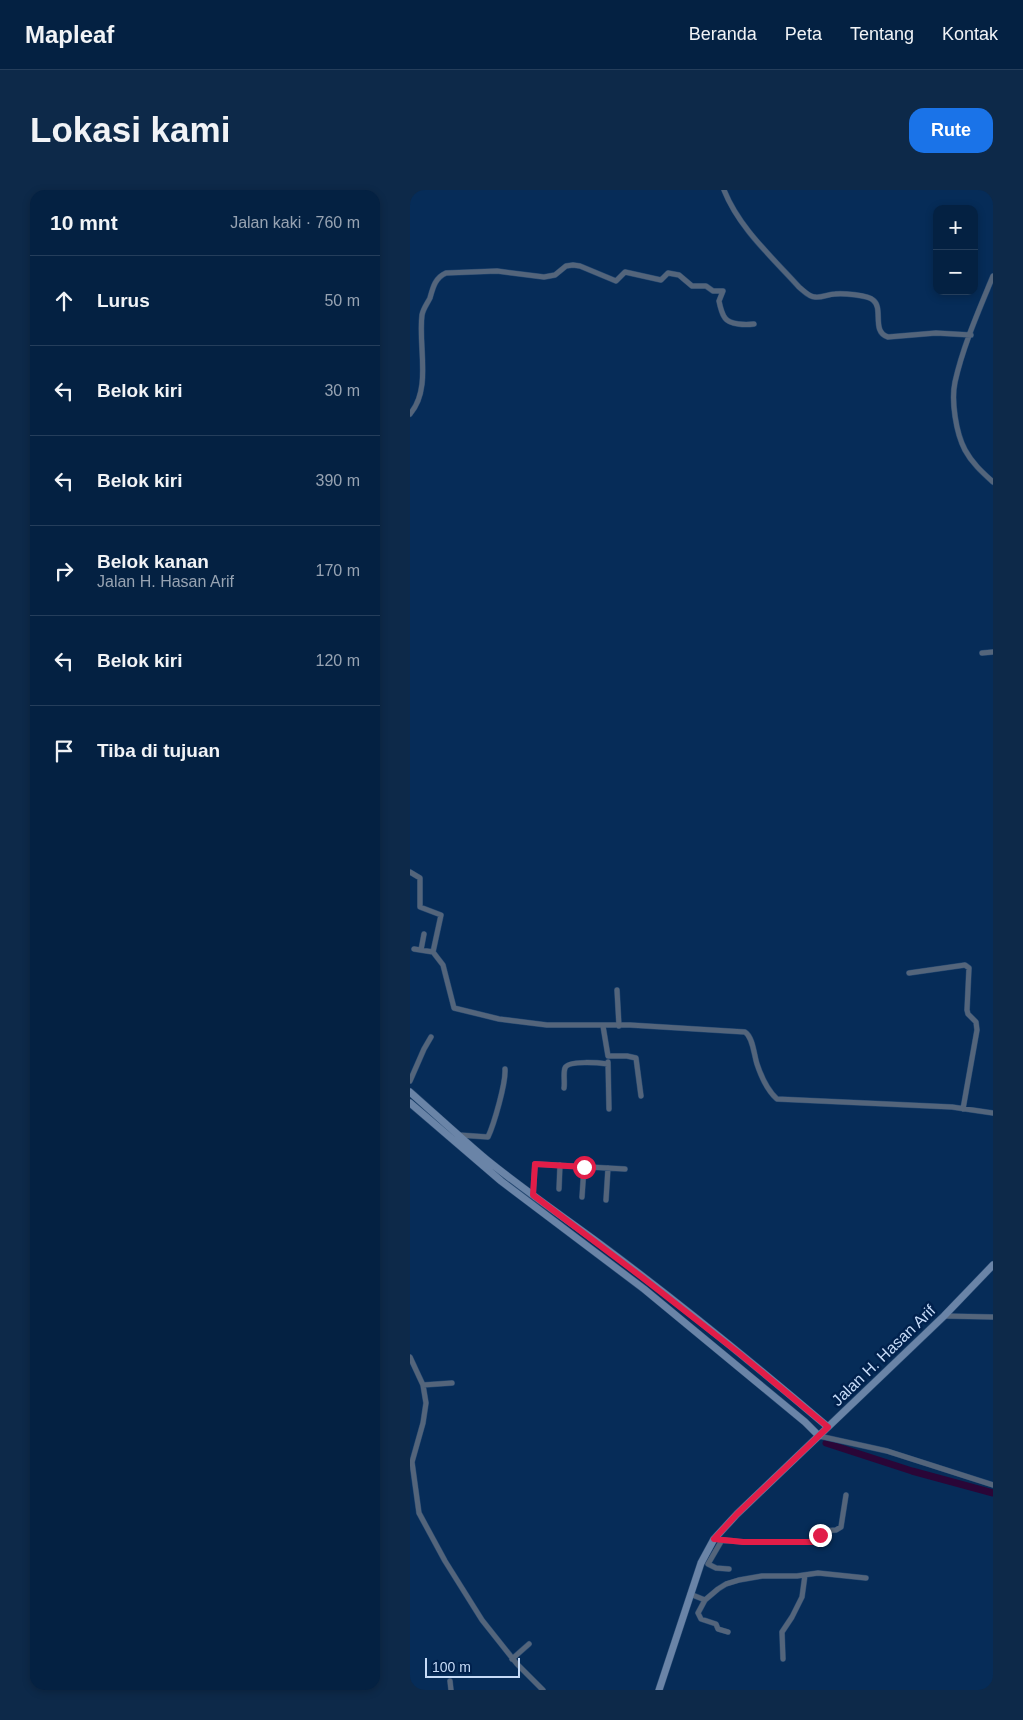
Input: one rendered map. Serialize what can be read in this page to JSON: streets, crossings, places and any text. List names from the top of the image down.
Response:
{
  "streets": {
    "street": ["Jalan H. Hasan Arif"]
  },
  "scale_bar": "100 m",
  "page": {
    "header": "Mapleaf",
    "nav": [
      "Beranda",
      "Peta",
      "Tentang",
      "Kontak"
    ],
    "buttons": "Rute",
    "title": "Lokasi kami",
    "heading": ["10 mnt", "Jalan kaki · 760 m"],
    "map_buttons": ["+", "−"],
    "list": [
      ["Lurus", "50 m"],
      ["Belok kiri", "30 m"],
      ["Belok kiri", "390 m"],
      ["Belok kanan", "Jalan H. Hasan Arif", "170 m"],
      ["Belok kiri", "120 m"],
      "Tiba di tujuan"
    ],
    "scale": "100 m"
  }
}
